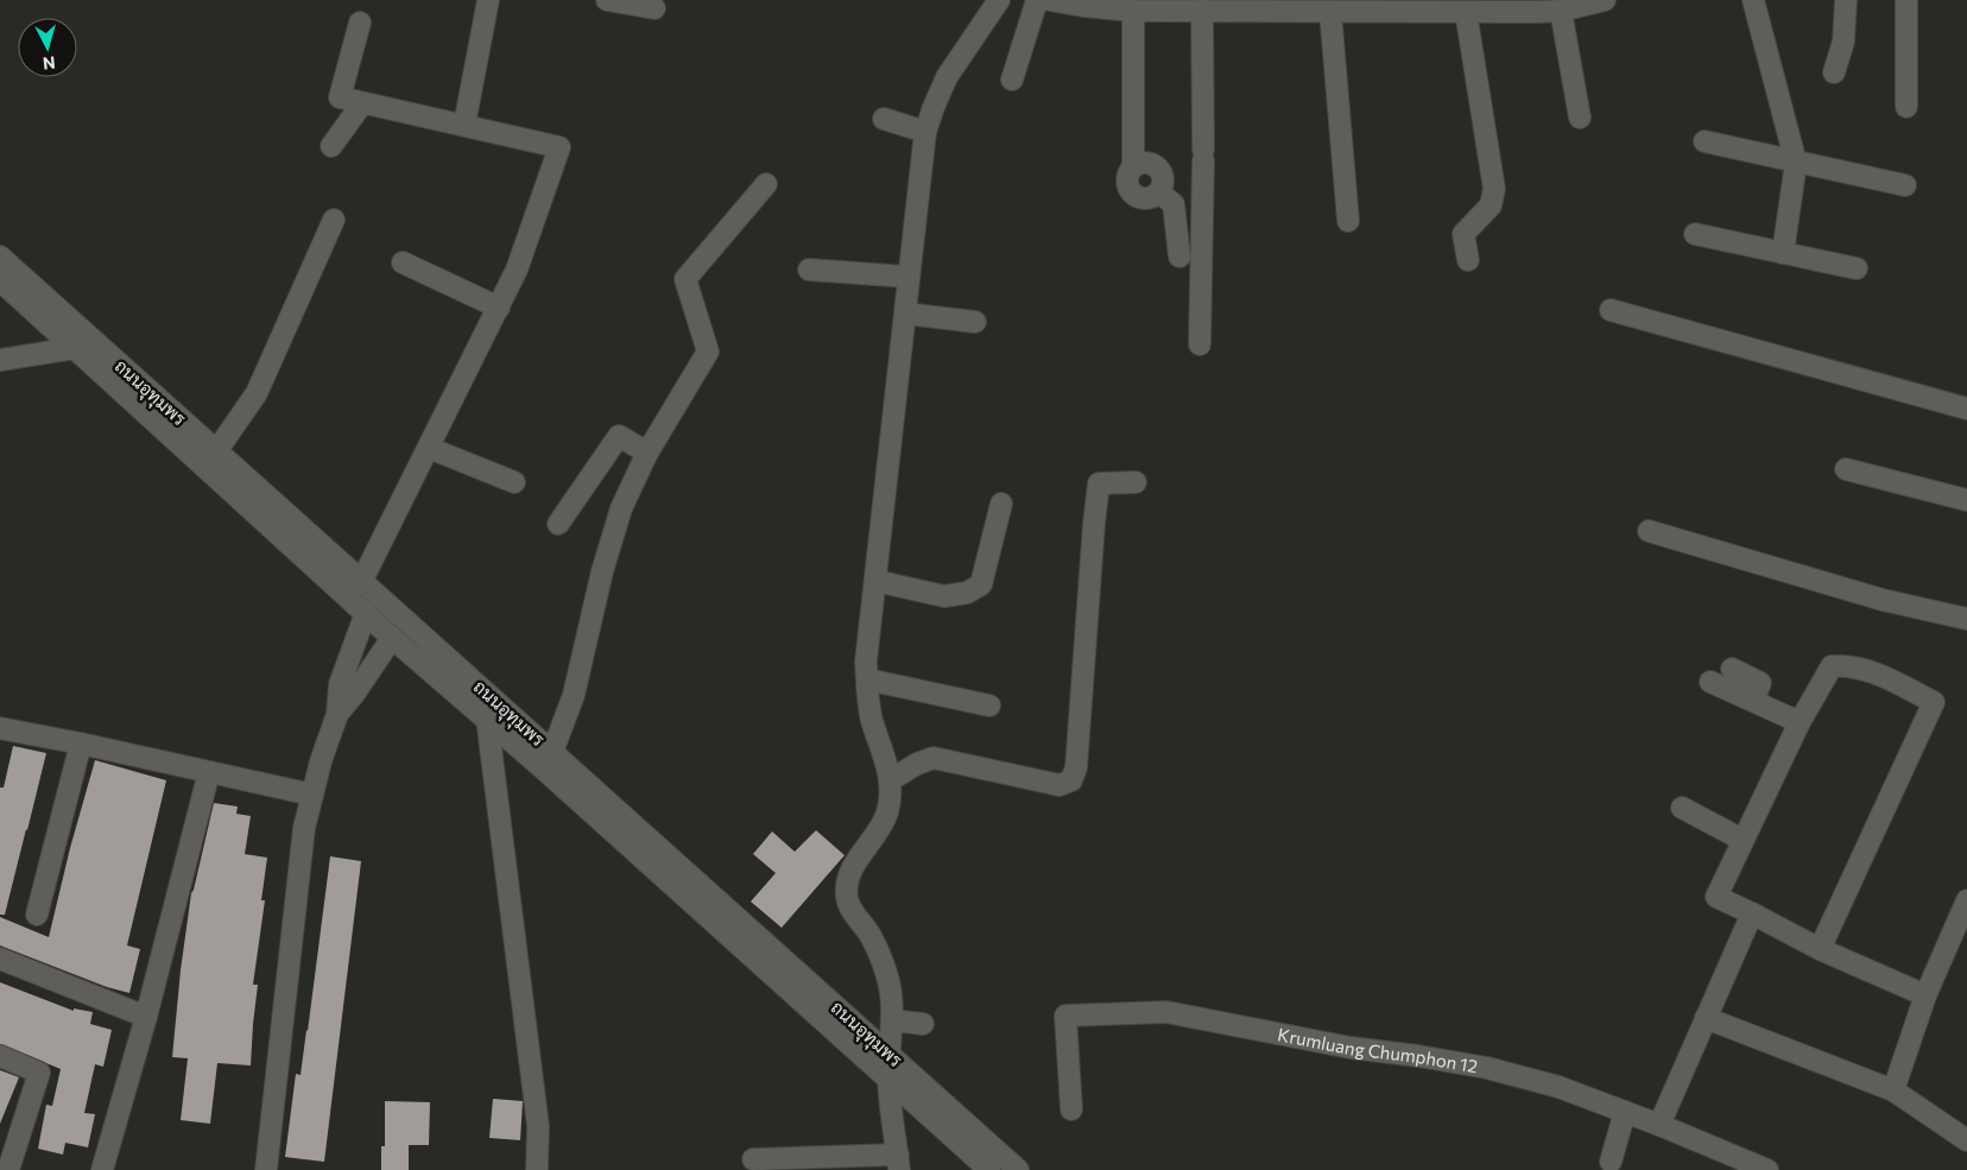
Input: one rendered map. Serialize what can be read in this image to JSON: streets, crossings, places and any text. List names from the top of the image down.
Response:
{
  "streets": {
    "street": ["ถนนอุทุมพร", "Krumluang Chumphon 12"]
  },
  "north": "bottom"
}
